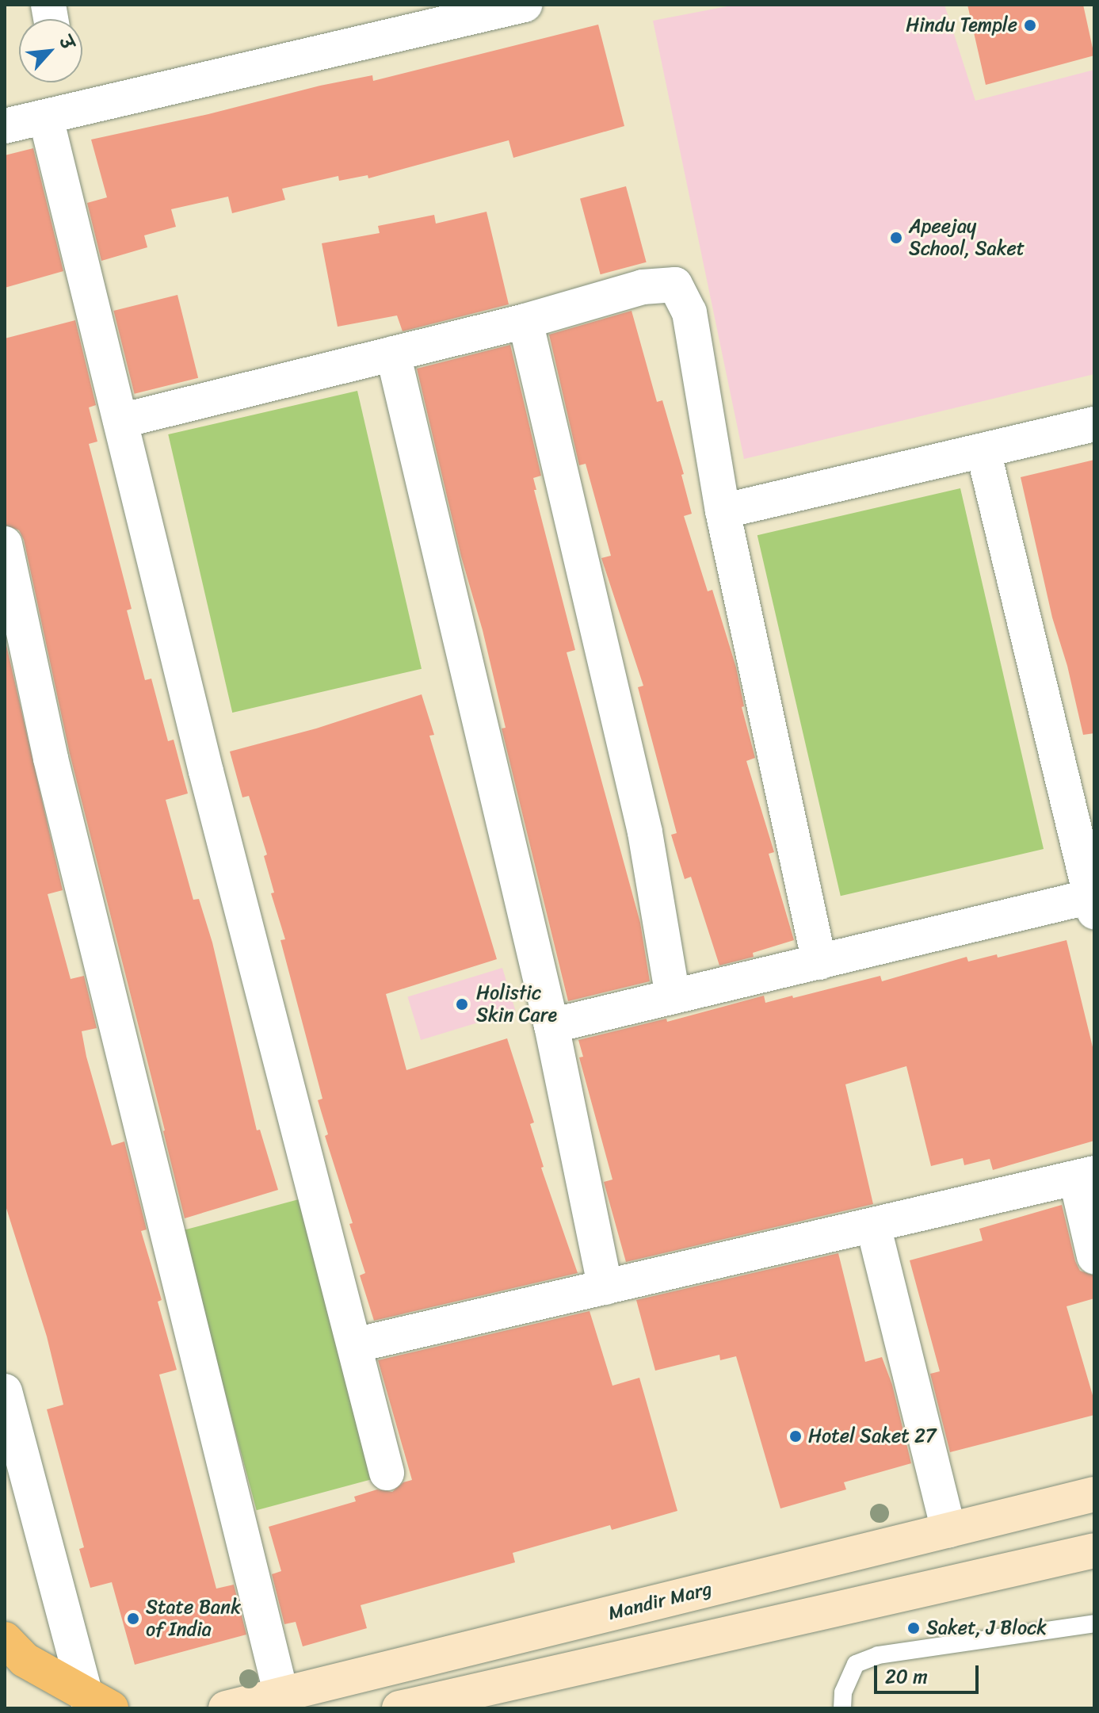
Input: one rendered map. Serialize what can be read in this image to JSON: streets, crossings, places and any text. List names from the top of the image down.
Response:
{
  "streets": {
    "main road": ["Mandir Marg"]
  },
  "places": [
    "Hindu Temple",
    "Apeejay School, Saket",
    "Holistic Skin Care",
    "Hotel Saket 27",
    "State Bank of India",
    "Saket, J Block"
  ],
  "scale_bar": "20 m",
  "north": "top right"
}
